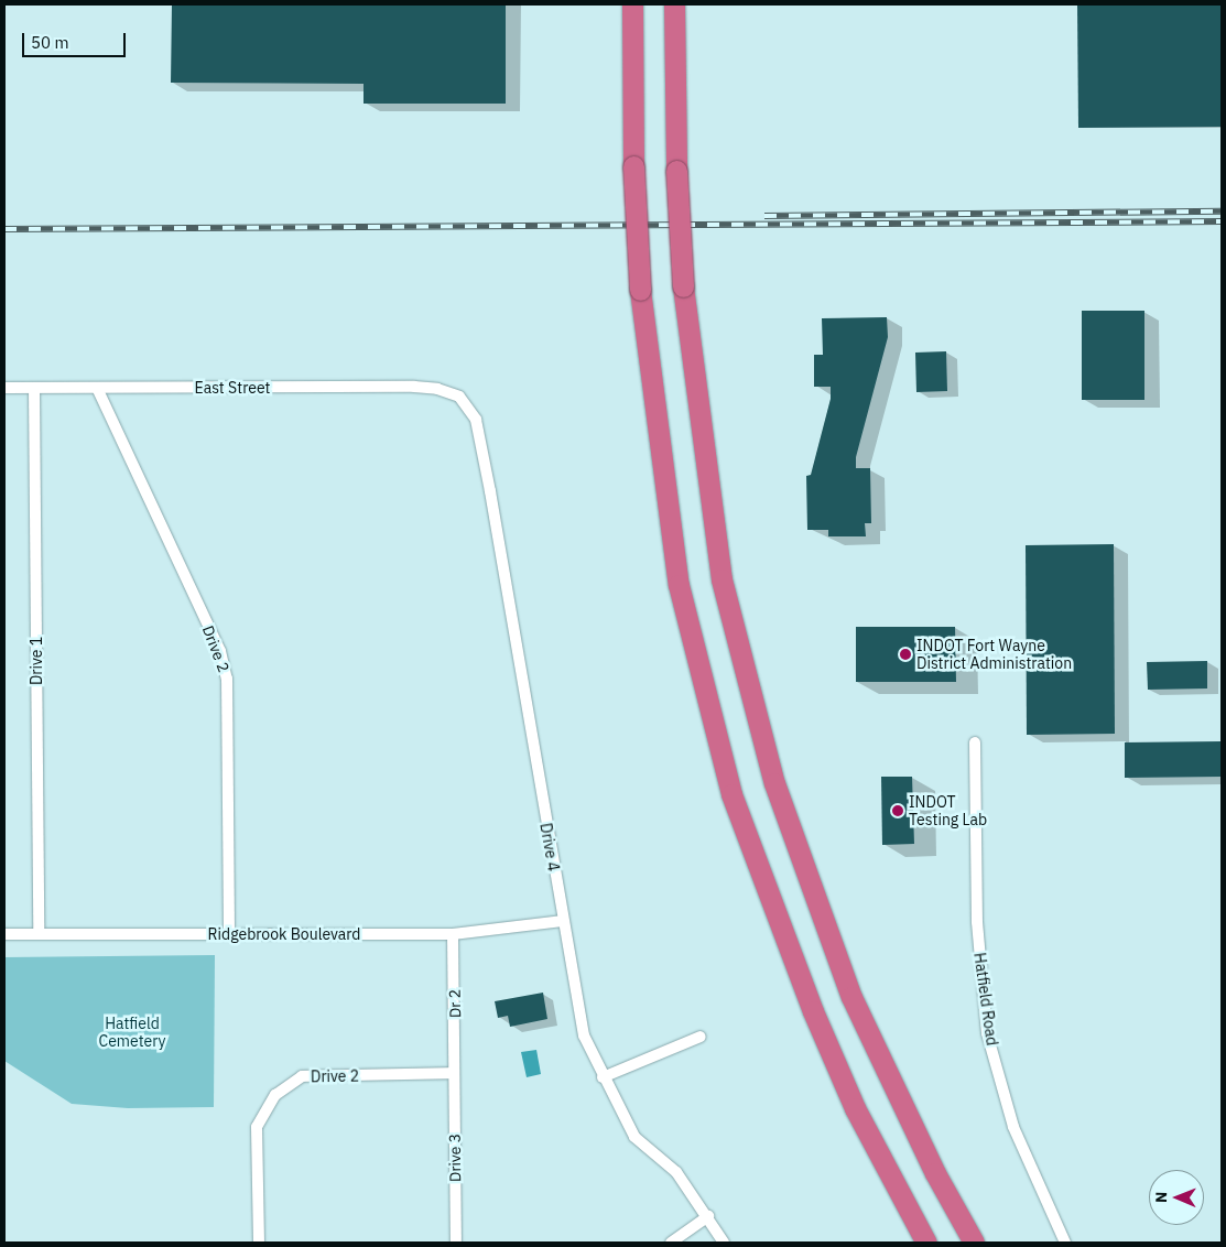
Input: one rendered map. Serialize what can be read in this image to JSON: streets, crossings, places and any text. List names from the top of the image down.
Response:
{
  "streets": {
    "street": [
      "East Street",
      "Drive 2",
      "Drive 1",
      "Drive 4",
      "Ridgebrook Boulevard",
      "Hatfield Road",
      "Dr 2",
      "Drive 3"
    ]
  },
  "crossings": [
    ["East Street", "Drive 2"],
    ["East Street", "Drive 1"],
    ["East Street", "Drive 4"],
    ["Drive 2", "Ridgebrook Boulevard"],
    ["Drive 2", "Dr 2"],
    ["Drive 2", "Drive 3"],
    ["Drive 1", "Ridgebrook Boulevard"],
    ["Drive 4", "Ridgebrook Boulevard"],
    ["Ridgebrook Boulevard", "Dr 2"],
    ["Dr 2", "Drive 3"]
  ],
  "parks": ["Hatfield Cemetery"],
  "places": ["INDOT Fort Wayne District Administration", "INDOT Testing Lab"],
  "scale_bar": "50 m",
  "north": "left"
}
